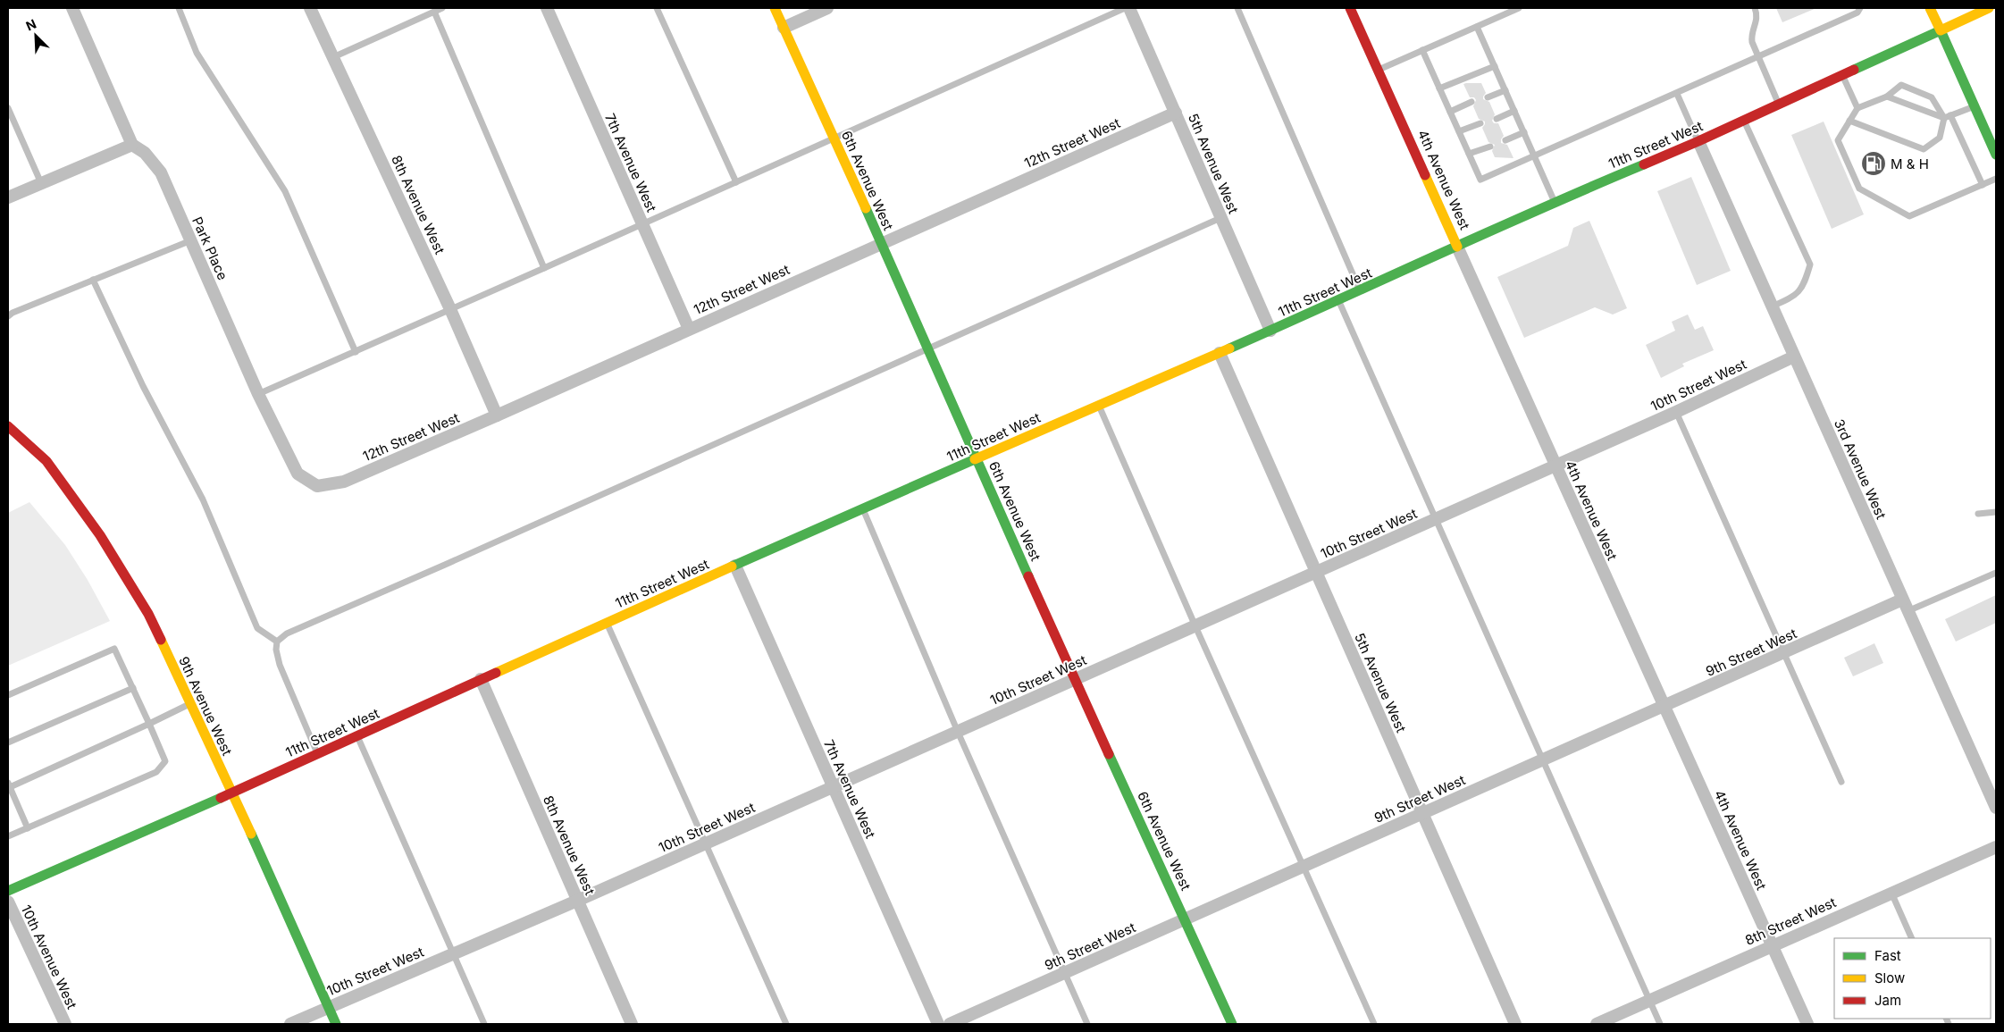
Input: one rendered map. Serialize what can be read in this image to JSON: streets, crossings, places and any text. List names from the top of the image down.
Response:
{
  "streets": {
    "main road": [
      "11th Street West",
      "4th Avenue West",
      "6th Avenue West",
      "9th Avenue West"
    ],
    "street": [
      "12th Street West",
      "7th Avenue West",
      "5th Avenue West",
      "8th Avenue West",
      "Park Place",
      "10th Street West",
      "3rd Avenue West",
      "9th Street West",
      "8th Street West",
      "10th Avenue West"
    ]
  },
  "crossings": [
    ["12th Street West", "7th Avenue West"],
    ["12th Street West", "5th Avenue West"],
    ["12th Street West", "6th Avenue West"],
    ["12th Street West", "8th Avenue West"],
    ["12th Street West", "Park Place"],
    ["11th Street West", "7th Avenue West"],
    ["11th Street West", "5th Avenue West"],
    ["11th Street West", "4th Avenue West"],
    ["11th Street West", "6th Avenue West"],
    ["11th Street West", "8th Avenue West"],
    ["11th Street West", "3rd Avenue West"],
    ["11th Street West", "9th Avenue West"],
    ["7th Avenue West", "10th Street West"],
    ["5th Avenue West", "10th Street West"],
    ["5th Avenue West", "9th Street West"],
    ["4th Avenue West", "10th Street West"],
    ["4th Avenue West", "9th Street West"],
    ["4th Avenue West", "8th Street West"],
    ["6th Avenue West", "10th Street West"],
    ["6th Avenue West", "9th Street West"],
    ["8th Avenue West", "10th Street West"],
    ["10th Street West", "3rd Avenue West"],
    ["10th Street West", "9th Avenue West"],
    ["3rd Avenue West", "9th Street West"]
  ],
  "places": {
    "fuel station": ["M & H"]
  },
  "legend": ["Fast", "Slow", "Jam"],
  "north": "top left"
}
